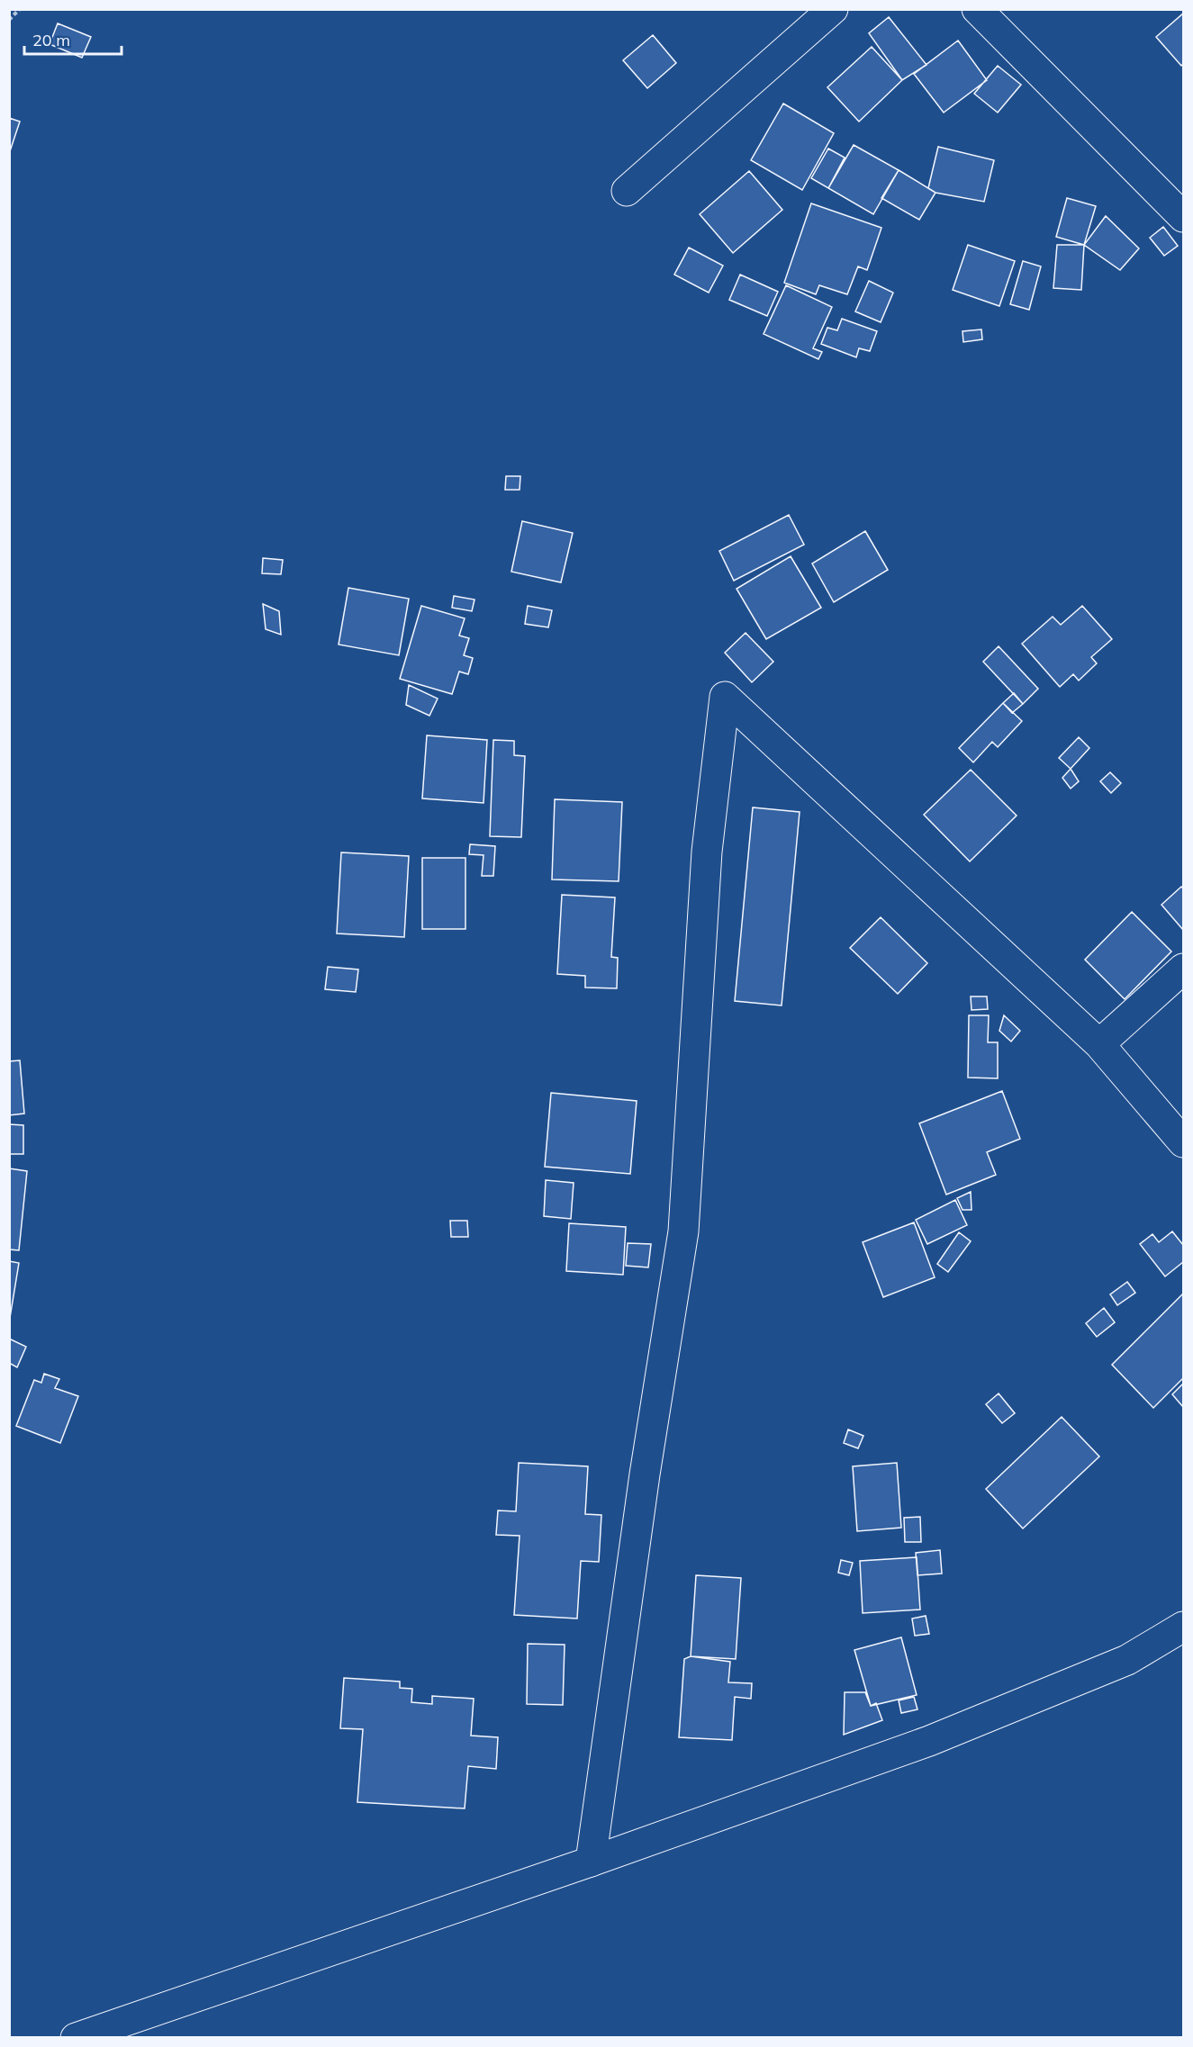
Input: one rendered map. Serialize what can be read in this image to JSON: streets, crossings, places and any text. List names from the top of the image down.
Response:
{
  "scale_bar": "20 m"
}
